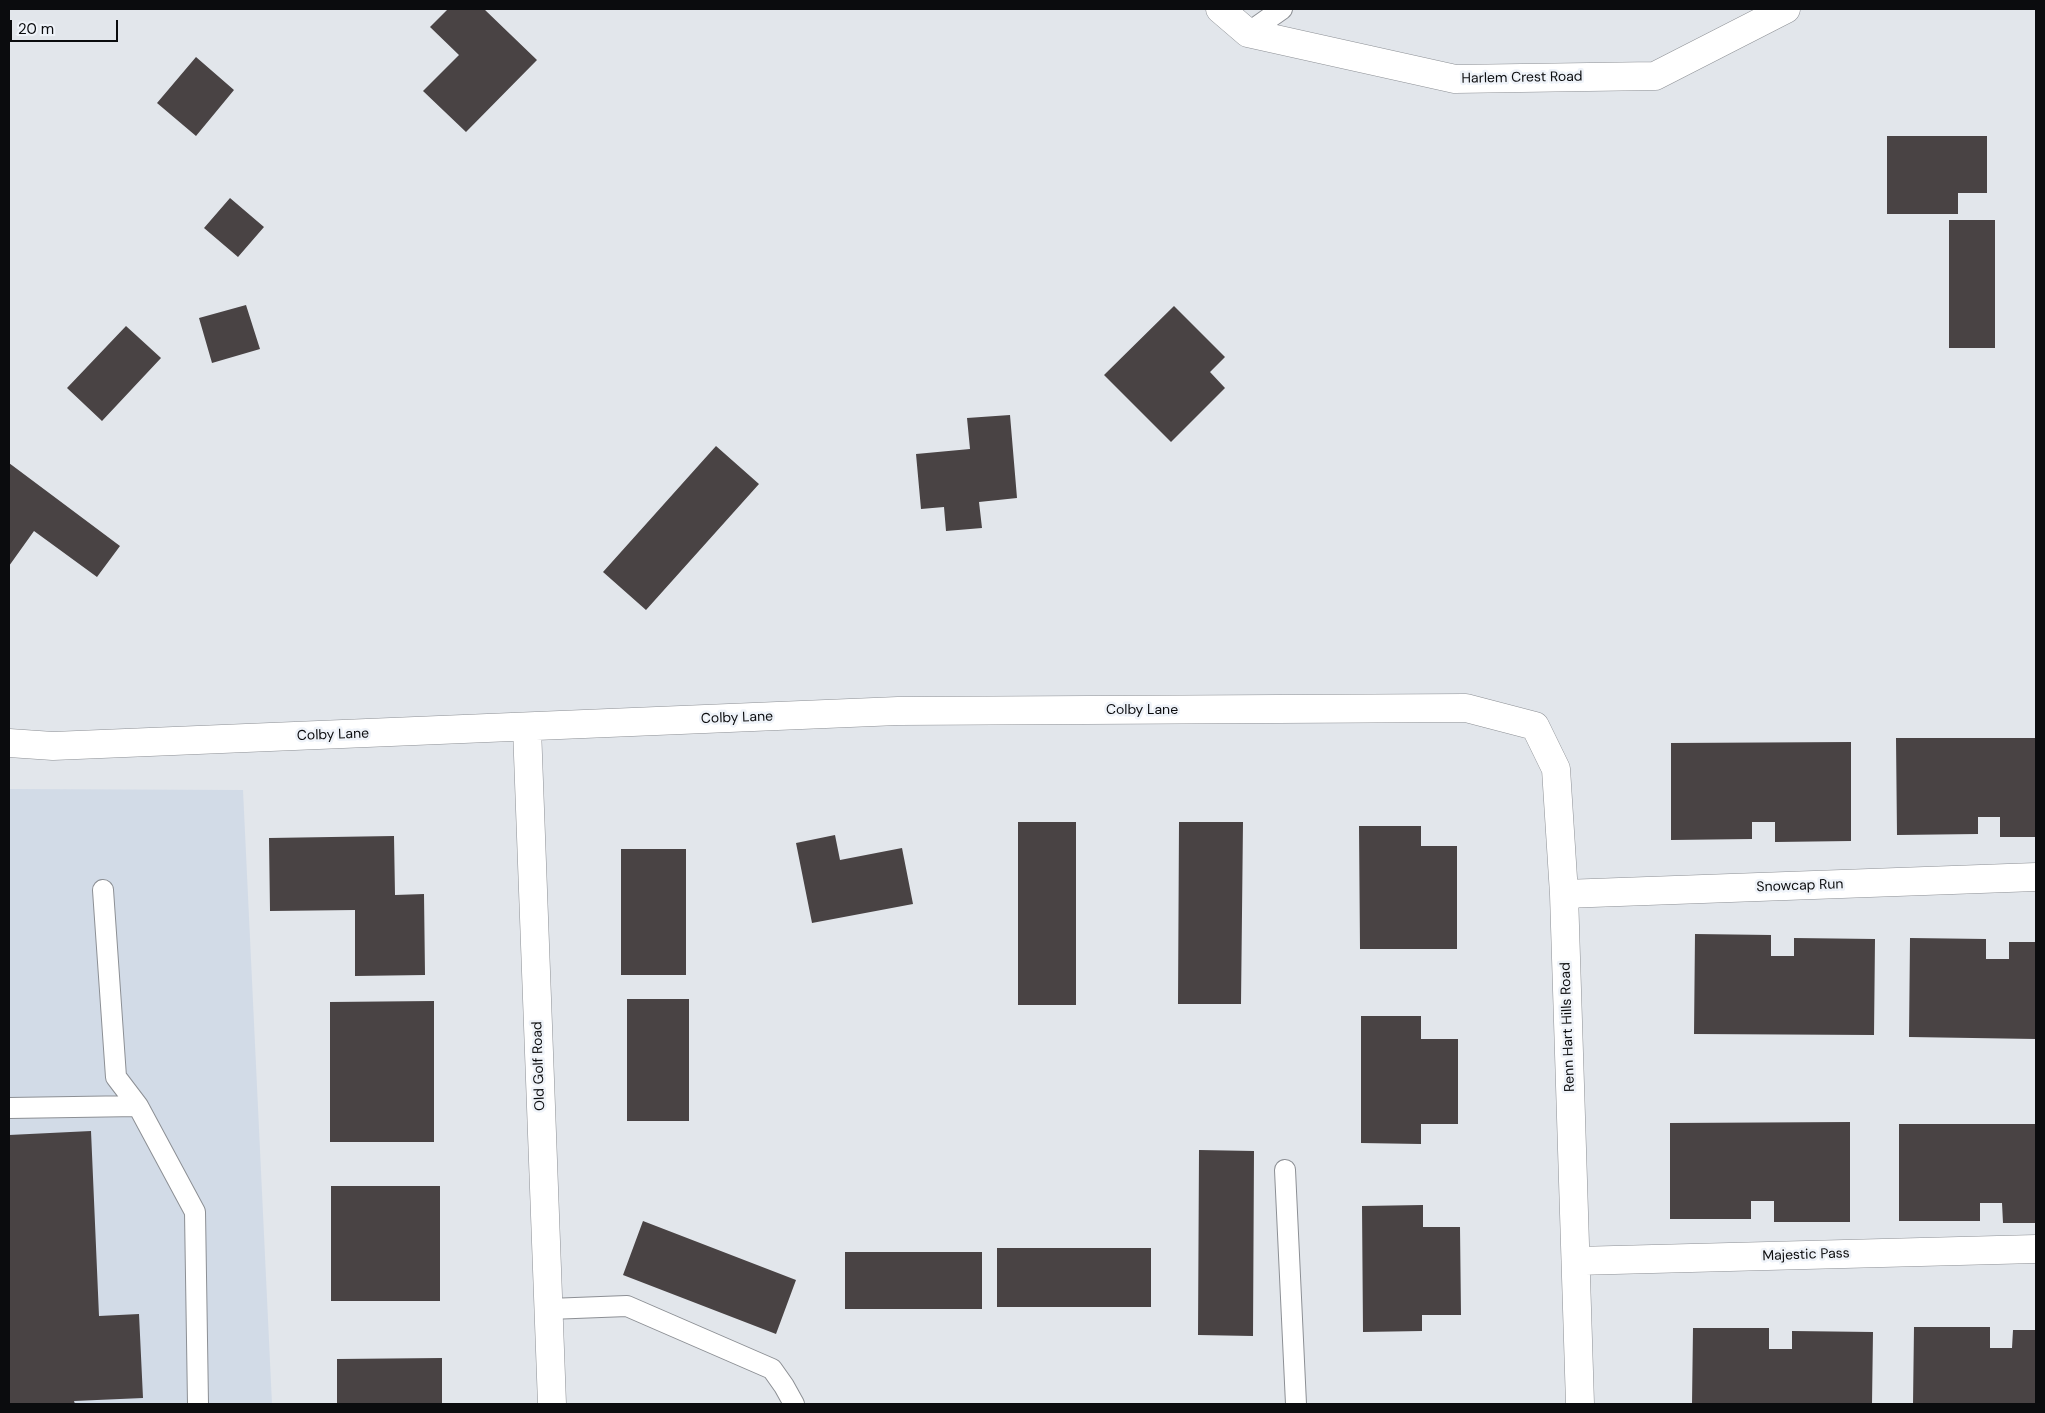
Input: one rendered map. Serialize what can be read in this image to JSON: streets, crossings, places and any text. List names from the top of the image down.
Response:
{
  "streets": {
    "street": [
      "Harlem Crest Road",
      "Colby Lane",
      "Snowcap Run",
      "Renn Hart Hills Road",
      "Old Golf Road",
      "Majestic Pass"
    ]
  },
  "crossings": [
    ["Colby Lane", "Renn Hart Hills Road"],
    ["Colby Lane", "Old Golf Road"],
    ["Snowcap Run", "Renn Hart Hills Road"],
    ["Renn Hart Hills Road", "Majestic Pass"]
  ],
  "scale_bar": "20 m"
}
